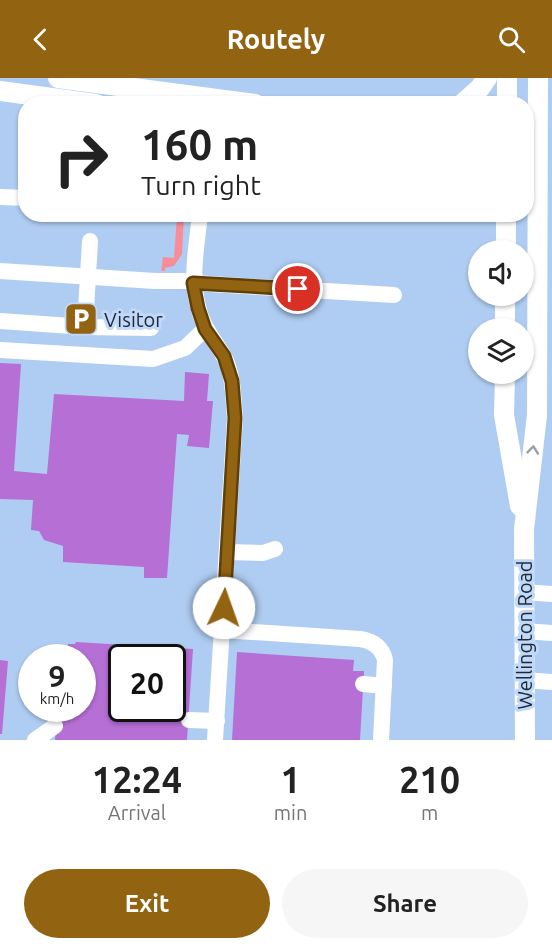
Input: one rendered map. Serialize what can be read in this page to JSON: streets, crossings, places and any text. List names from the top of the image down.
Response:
{
  "streets": {
    "main road": ["Wellington Road"]
  },
  "places": {
    "parking": ["Visitor"]
  },
  "page": {
    "header": "Routely",
    "turn": ["160 m", "Turn right"],
    "speed": "9 km/h",
    "limit": "20",
    "eta": [
      "12:24",
      "Arrival",
      "1",
      "min",
      "210",
      "m"
    ],
    "buttons": ["Exit", "Share"]
  }
}
